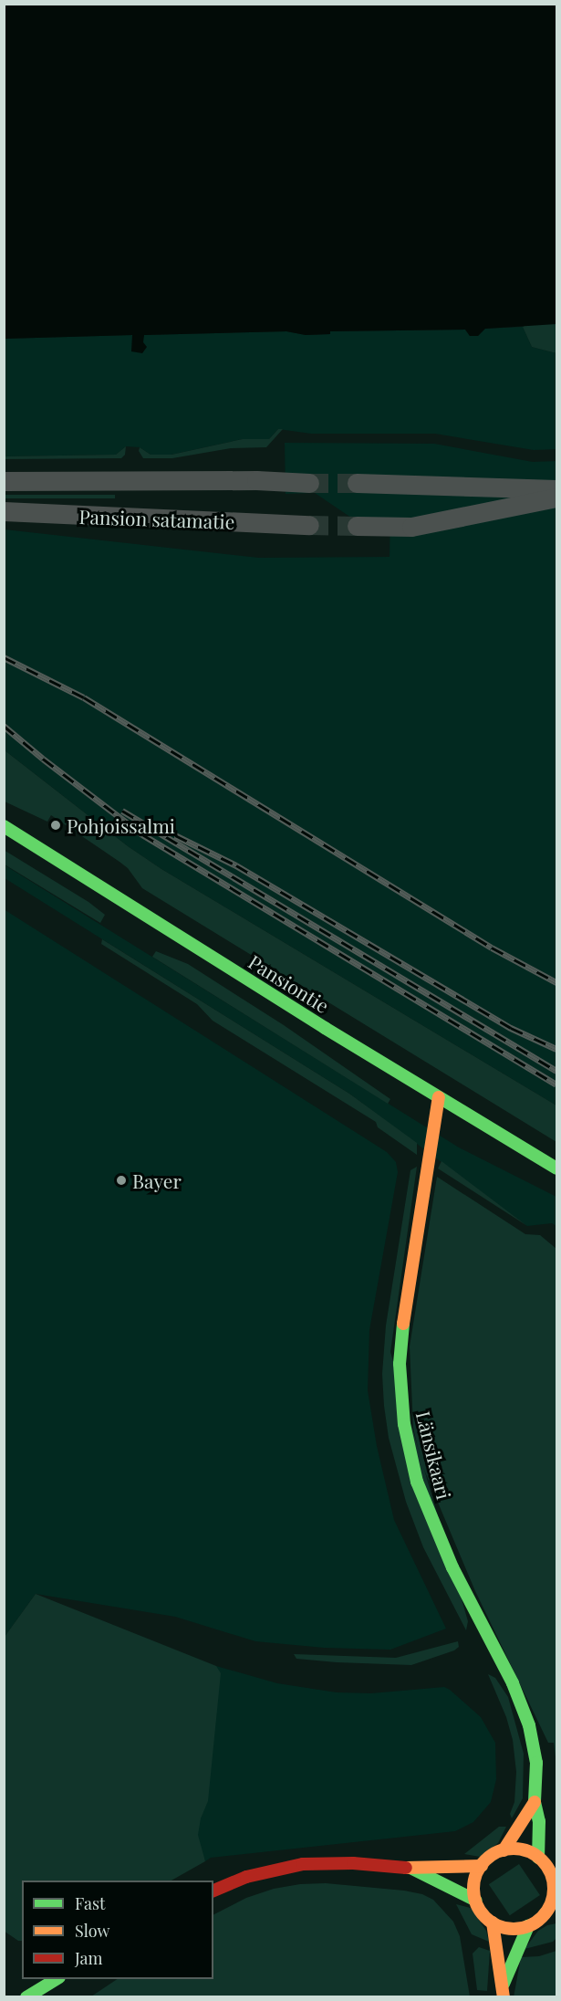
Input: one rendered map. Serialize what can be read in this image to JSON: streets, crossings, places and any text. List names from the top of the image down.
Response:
{
  "streets": {
    "street": ["Pansion satamatie", "Pansiontie", "Länsikaari"]
  },
  "crossings": [
    ["Pansiontie", "Länsikaari"]
  ],
  "places": ["Pohjoissalmi", "Bayer"],
  "legend": ["Fast", "Slow", "Jam"]
}
